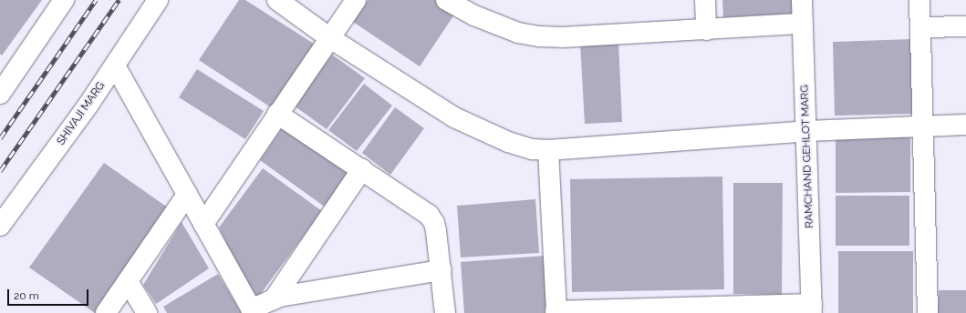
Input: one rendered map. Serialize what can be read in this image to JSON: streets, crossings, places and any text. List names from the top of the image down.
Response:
{
  "streets": {
    "street": ["SHIVAJI MARG", "RAMCHAND GEHLOT MARG"]
  },
  "scale_bar": "20 m"
}
